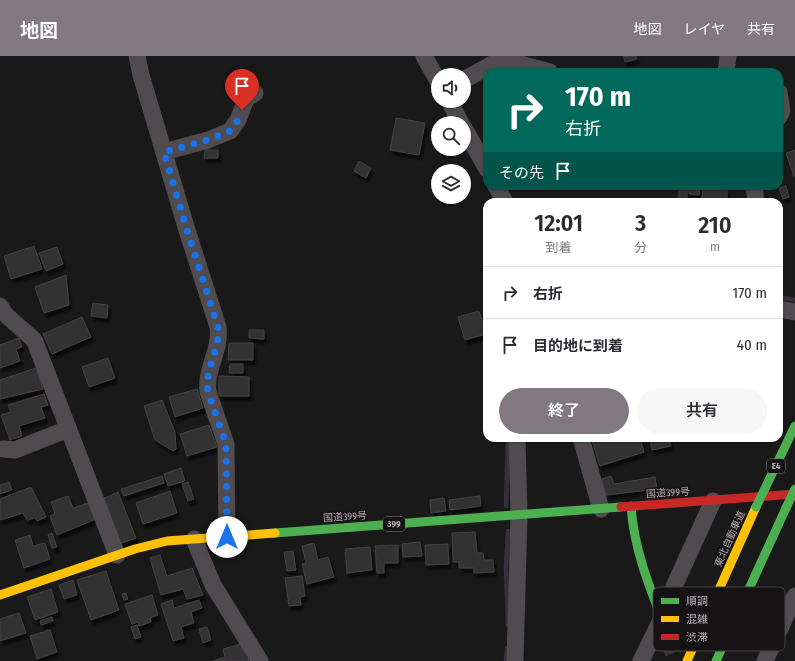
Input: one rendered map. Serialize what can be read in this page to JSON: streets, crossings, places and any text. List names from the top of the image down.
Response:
{
  "streets": {
    "main road": [
      "E4",
      "国道399号",
      "399",
      "東北自動車道"
    ]
  },
  "legend": ["順調", "混雑", "渋滞"],
  "page": {
    "header": "地図",
    "nav": ["地図", "レイヤ", "共有"],
    "turn": ["170 m", "右折"],
    "then": "その先",
    "eta": [
      "12:01",
      "到着",
      "3",
      "分",
      "210",
      "m"
    ],
    "list": [
      {
        "name": "右折",
        "value": "170 m"
      },
      {
        "name": "目的地に到着",
        "value": "40 m"
      }
    ],
    "buttons": ["終了", "共有"]
  }
}
